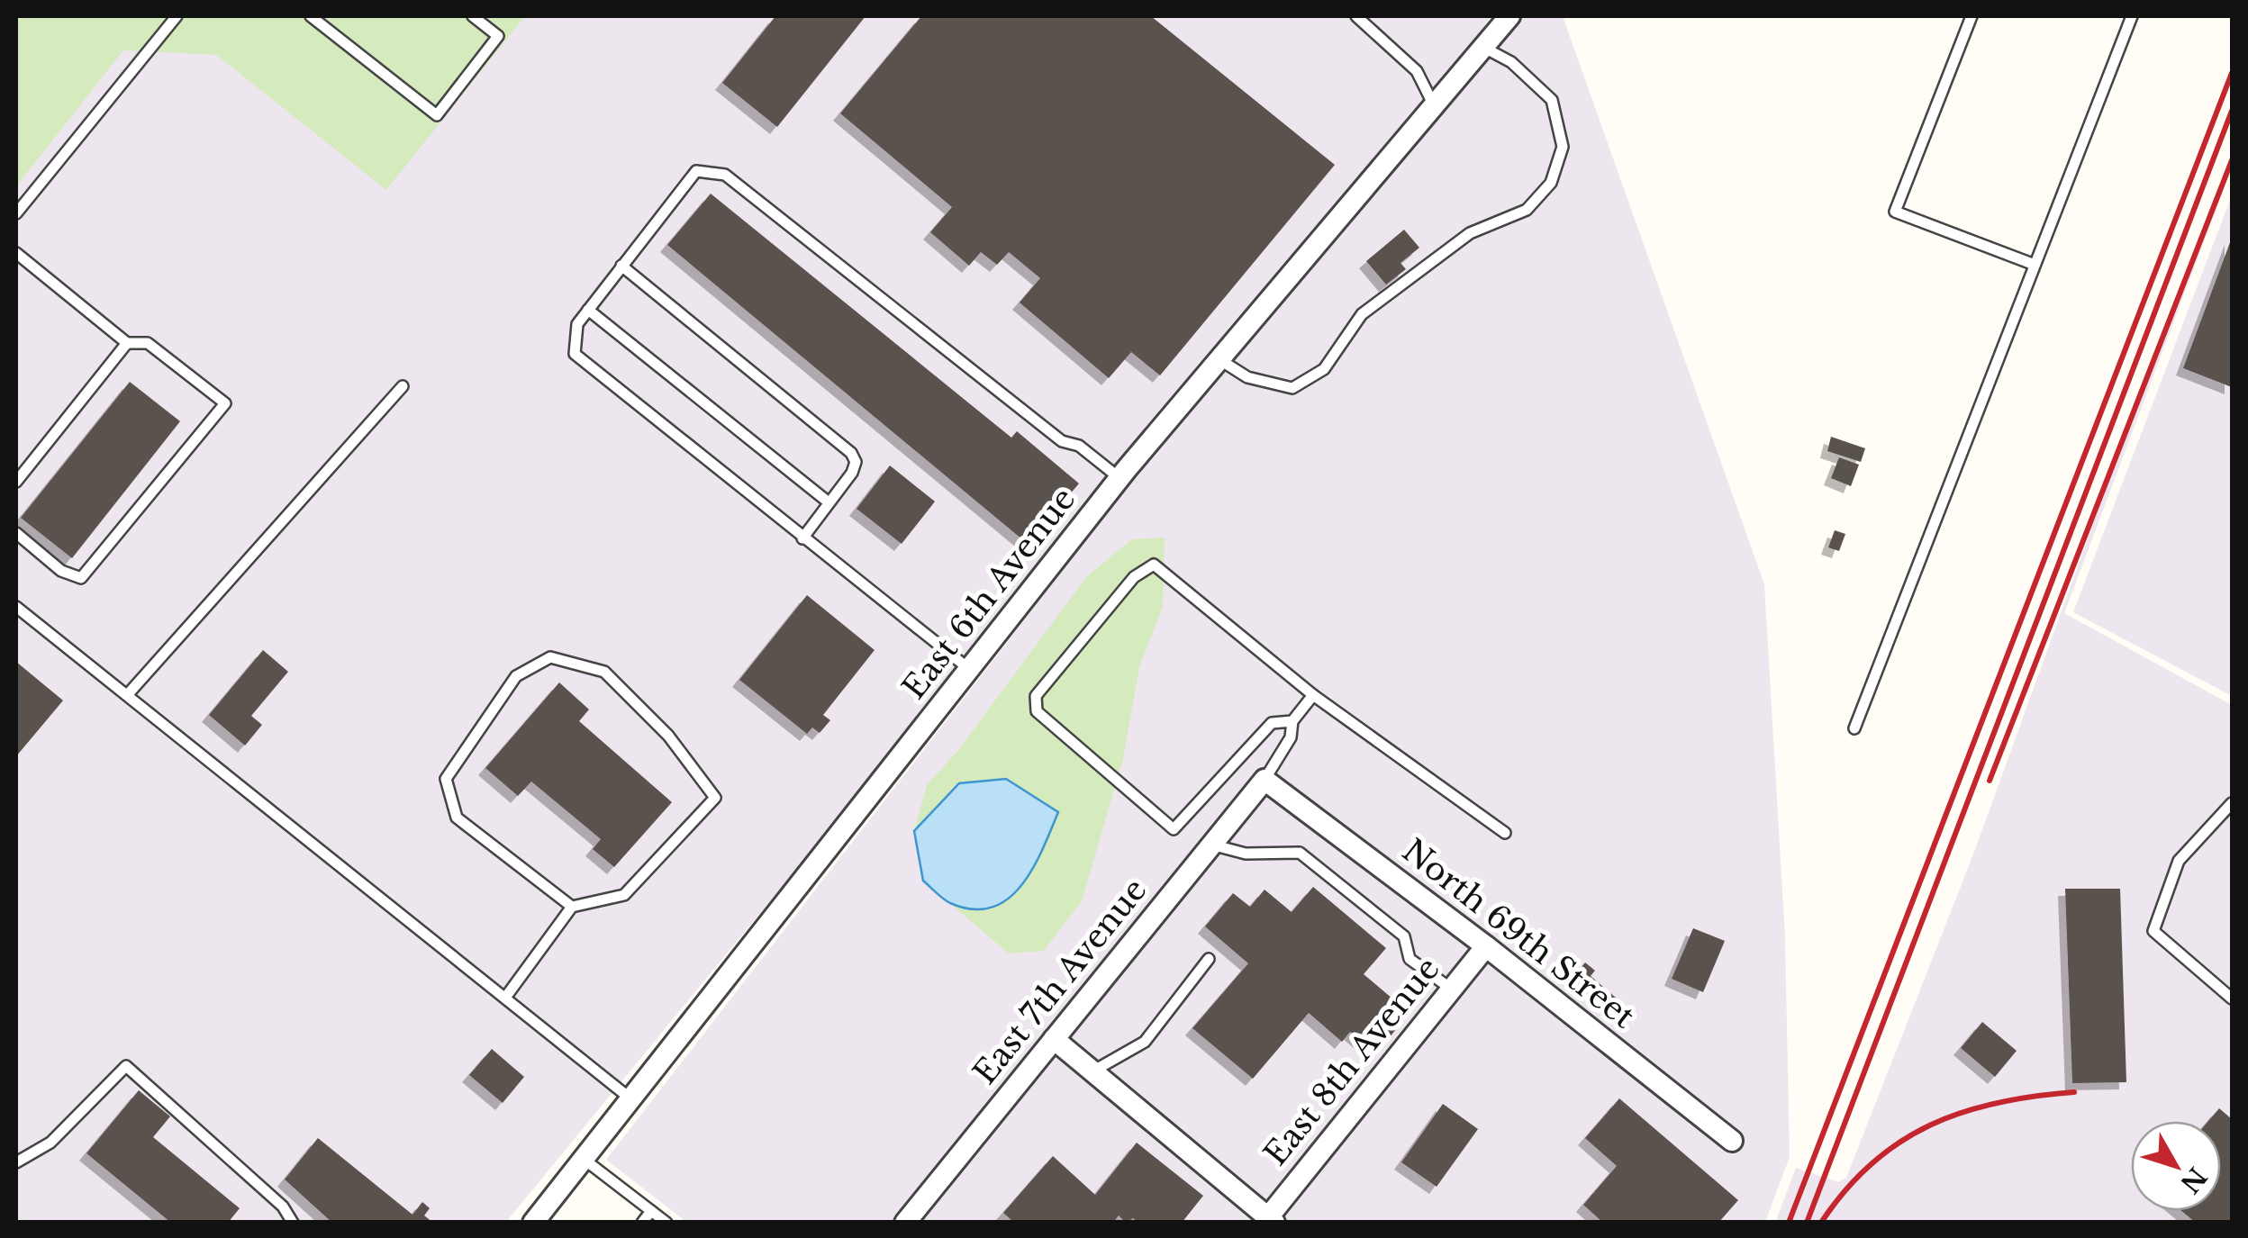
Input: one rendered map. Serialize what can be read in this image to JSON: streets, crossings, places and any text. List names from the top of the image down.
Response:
{
  "streets": {
    "street": [
      "East 6th Avenue",
      "North 69th Street",
      "East 7th Avenue",
      "East 8th Avenue"
    ]
  },
  "crossings": [
    ["North 69th Street", "East 7th Avenue"],
    ["North 69th Street", "East 8th Avenue"]
  ],
  "north": "bottom right"
}
